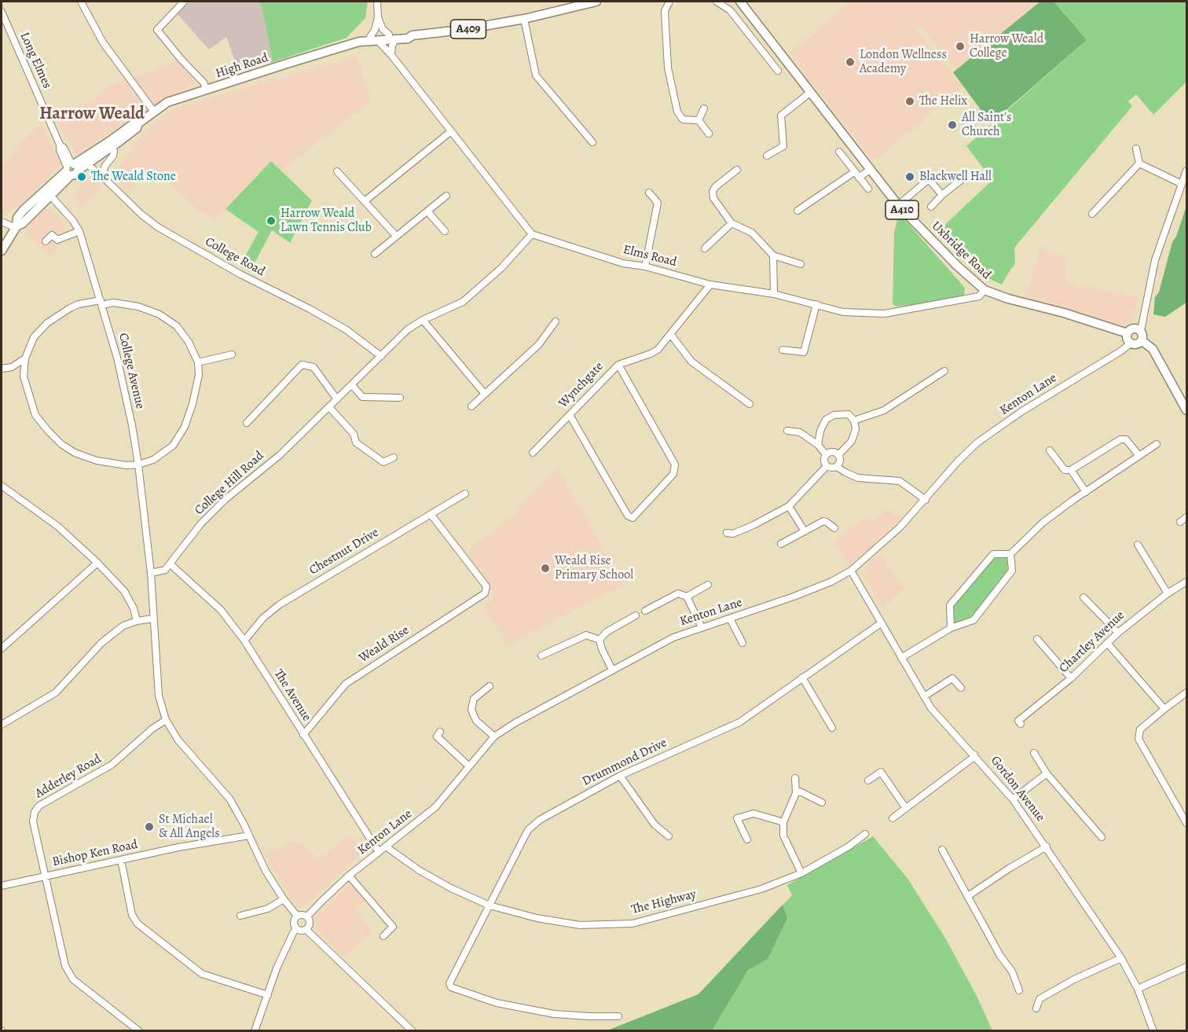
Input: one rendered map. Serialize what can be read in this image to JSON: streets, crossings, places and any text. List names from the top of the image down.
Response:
{
  "streets": {
    "main road": [
      "A409",
      "High Road",
      "A410",
      "Uxbridge Road"
    ],
    "street": [
      "Long Elmes",
      "Elms Road",
      "College Road",
      "College Avenue",
      "Wynchgate",
      "Kenton Lane",
      "College Hill Road",
      "Chestnut Drive",
      "Chartley Avenue",
      "Weald Rise",
      "The Avenue",
      "Drummond Drive",
      "Adderley Road",
      "Gordon Avenue",
      "Bishop Ken Road",
      "The Highway"
    ]
  },
  "crossings": [
    ["Long Elmes", "High Road"],
    ["High Road", "College Road"],
    ["High Road", "College Avenue"],
    ["Uxbridge Road", "Elms Road"],
    ["Uxbridge Road", "Kenton Lane"],
    ["Elms Road", "Wynchgate"],
    ["Elms Road", "College Hill Road"],
    ["College Road", "College Hill Road"],
    ["College Avenue", "College Hill Road"],
    ["Kenton Lane", "The Avenue"],
    ["Kenton Lane", "Gordon Avenue"],
    ["Kenton Lane", "The Highway"],
    ["College Hill Road", "The Avenue"],
    ["Chestnut Drive", "Weald Rise"],
    ["Chestnut Drive", "The Avenue"],
    ["Weald Rise", "The Avenue"],
    ["Drummond Drive", "Gordon Avenue"],
    ["Drummond Drive", "The Highway"],
    ["Adderley Road", "Bishop Ken Road"]
  ],
  "districts": ["Harrow Weald"],
  "places": [
    "Harrow Weald College",
    "London Wellness Academy",
    "The Helix",
    "All Saint's Church",
    "The Weald Stone",
    "Blackwell Hall",
    "Harrow Weald Lawn Tennis Club",
    "Weald Rise Primary School",
    "St Michael & All Angels"
  ]
}
